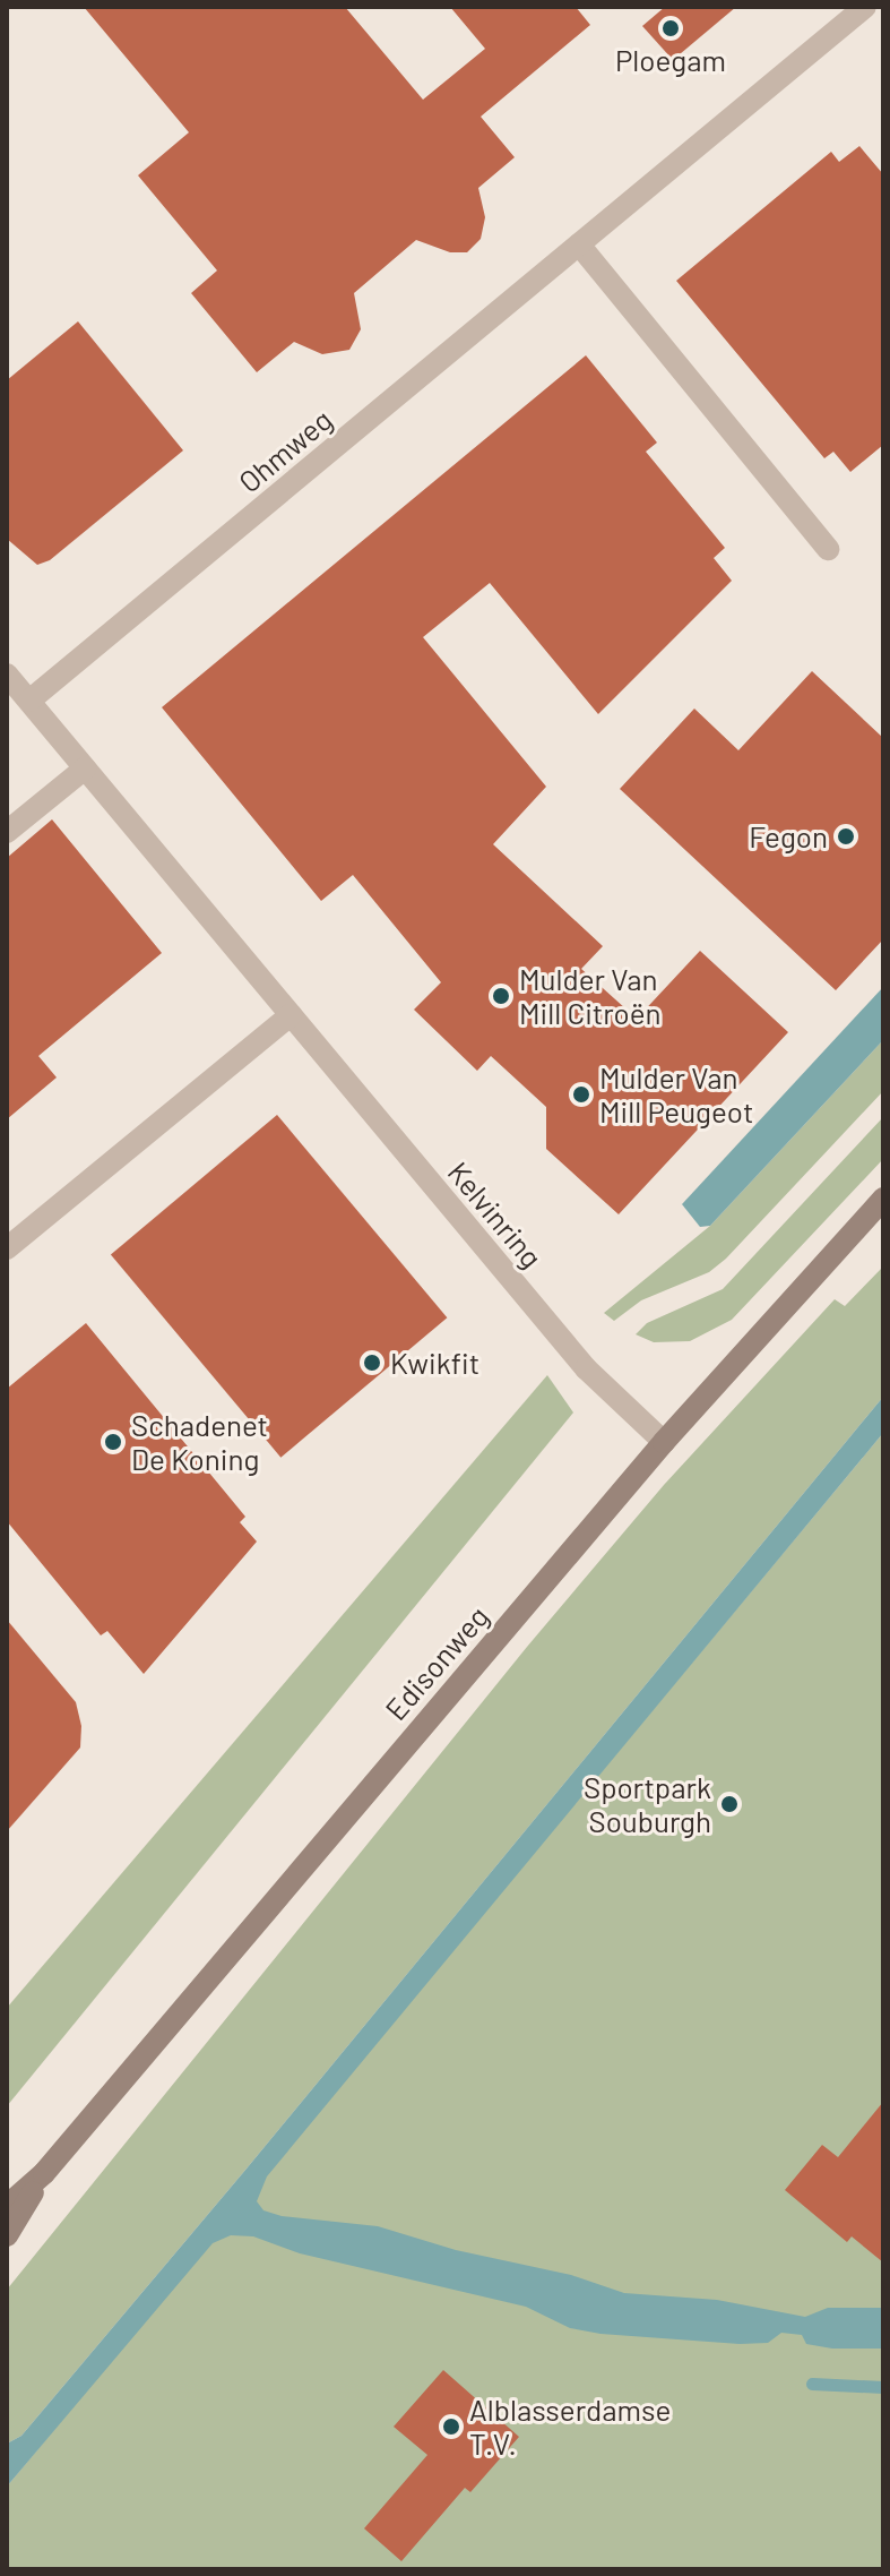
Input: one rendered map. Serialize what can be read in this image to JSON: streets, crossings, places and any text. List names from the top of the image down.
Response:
{
  "streets": {
    "street": ["Ohmweg", "Kelvinring", "Edisonweg"]
  },
  "crossings": [
    ["Ohmweg", "Kelvinring"],
    ["Kelvinring", "Edisonweg"]
  ],
  "places": [
    "Ploegam",
    "Fegon",
    "Mulder Van Mill Citroën",
    "Mulder Van Mill Peugeot",
    "Kwikfit",
    "Schadenet De Koning",
    "Sportpark Souburgh",
    "Alblasserdamse T.V."
  ]
}
